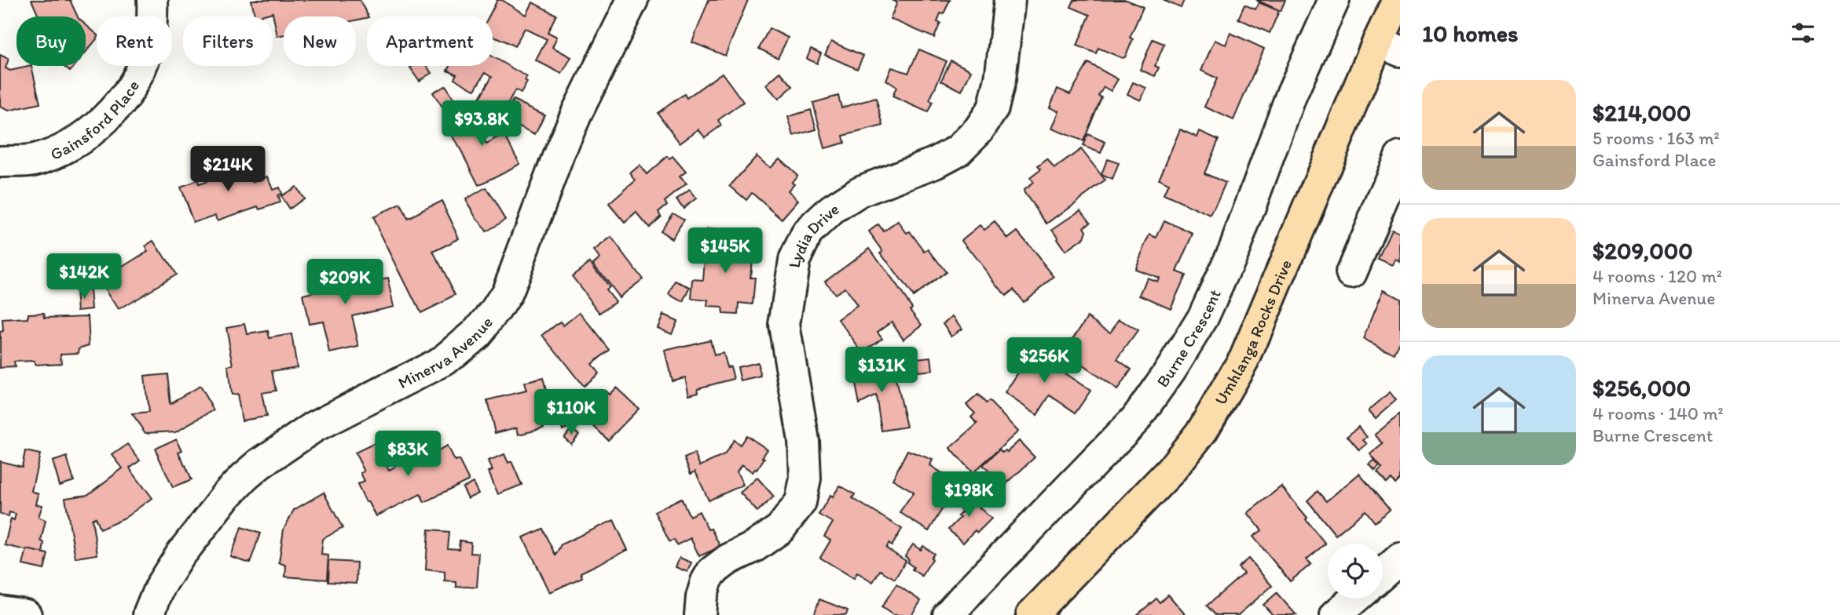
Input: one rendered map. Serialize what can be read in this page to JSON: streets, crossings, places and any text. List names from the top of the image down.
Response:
{
  "streets": {
    "main road": ["Umhlanga Rocks Drive"],
    "street": [
      "Gainsford Place",
      "Lydia Drive",
      "Burne Crescent",
      "Minerva Avenue"
    ]
  },
  "page": {
    "heading": "10 homes",
    "chip": [
      "Buy",
      "Rent",
      "Filters",
      "New",
      "Apartment"
    ],
    "list": [
      {
        "name": "$214,000",
        "note": "5 rooms · 163 m² · Gainsford Place"
      },
      {
        "name": "$209,000",
        "note": "4 rooms · 120 m² · Minerva Avenue"
      },
      {
        "name": "$256,000",
        "note": "4 rooms · 140 m² · Burne Crescent"
      }
    ],
    "price": [
      "$93.8K",
      "$214K",
      "$145K",
      "$142K",
      "$209K",
      "$256K",
      "$131K",
      "$110K",
      "$83K",
      "$198K"
    ]
  }
}
